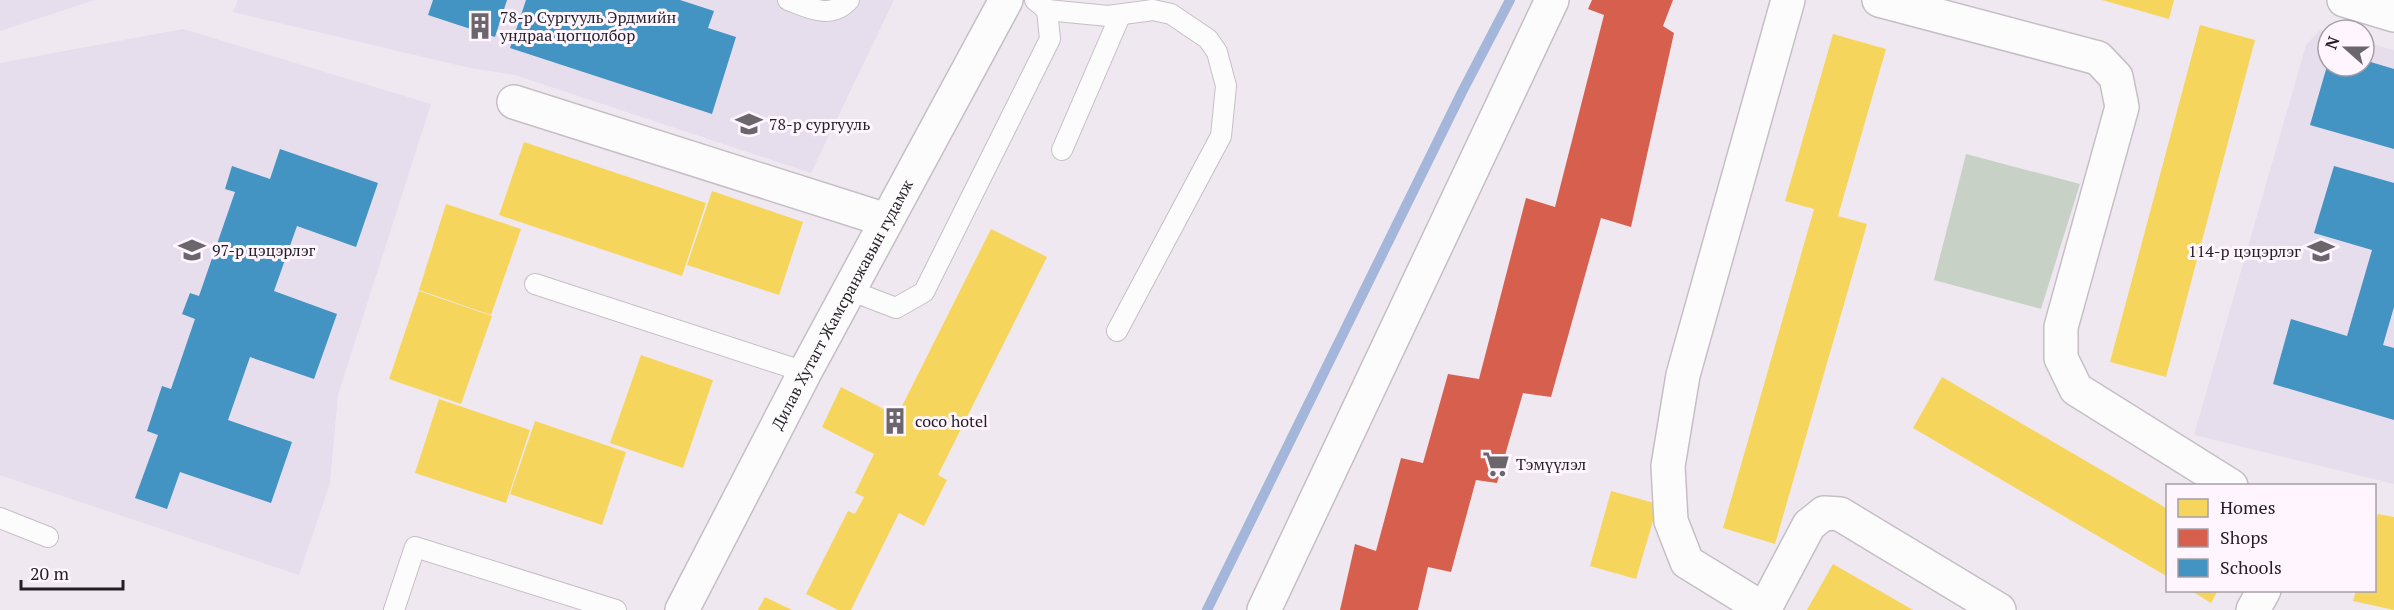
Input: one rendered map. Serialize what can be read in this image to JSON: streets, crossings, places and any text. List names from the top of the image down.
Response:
{
  "streets": {
    "street": ["Дилав Хутагт Жамсранжавын гудамж"]
  },
  "places": {
    "building": ["78-р Сургууль Эрдмийн ундраа цогцолбор", "coco hotel"],
    "school or university": ["78-р сургууль", "97-р цэцэрлэг", "114-р цэцэрлэг"],
    "supermarket": ["Тэмүүлэл"]
  },
  "legend": ["Homes", "Shops", "Schools"],
  "scale_bar": "20 m",
  "north": "left"
}
